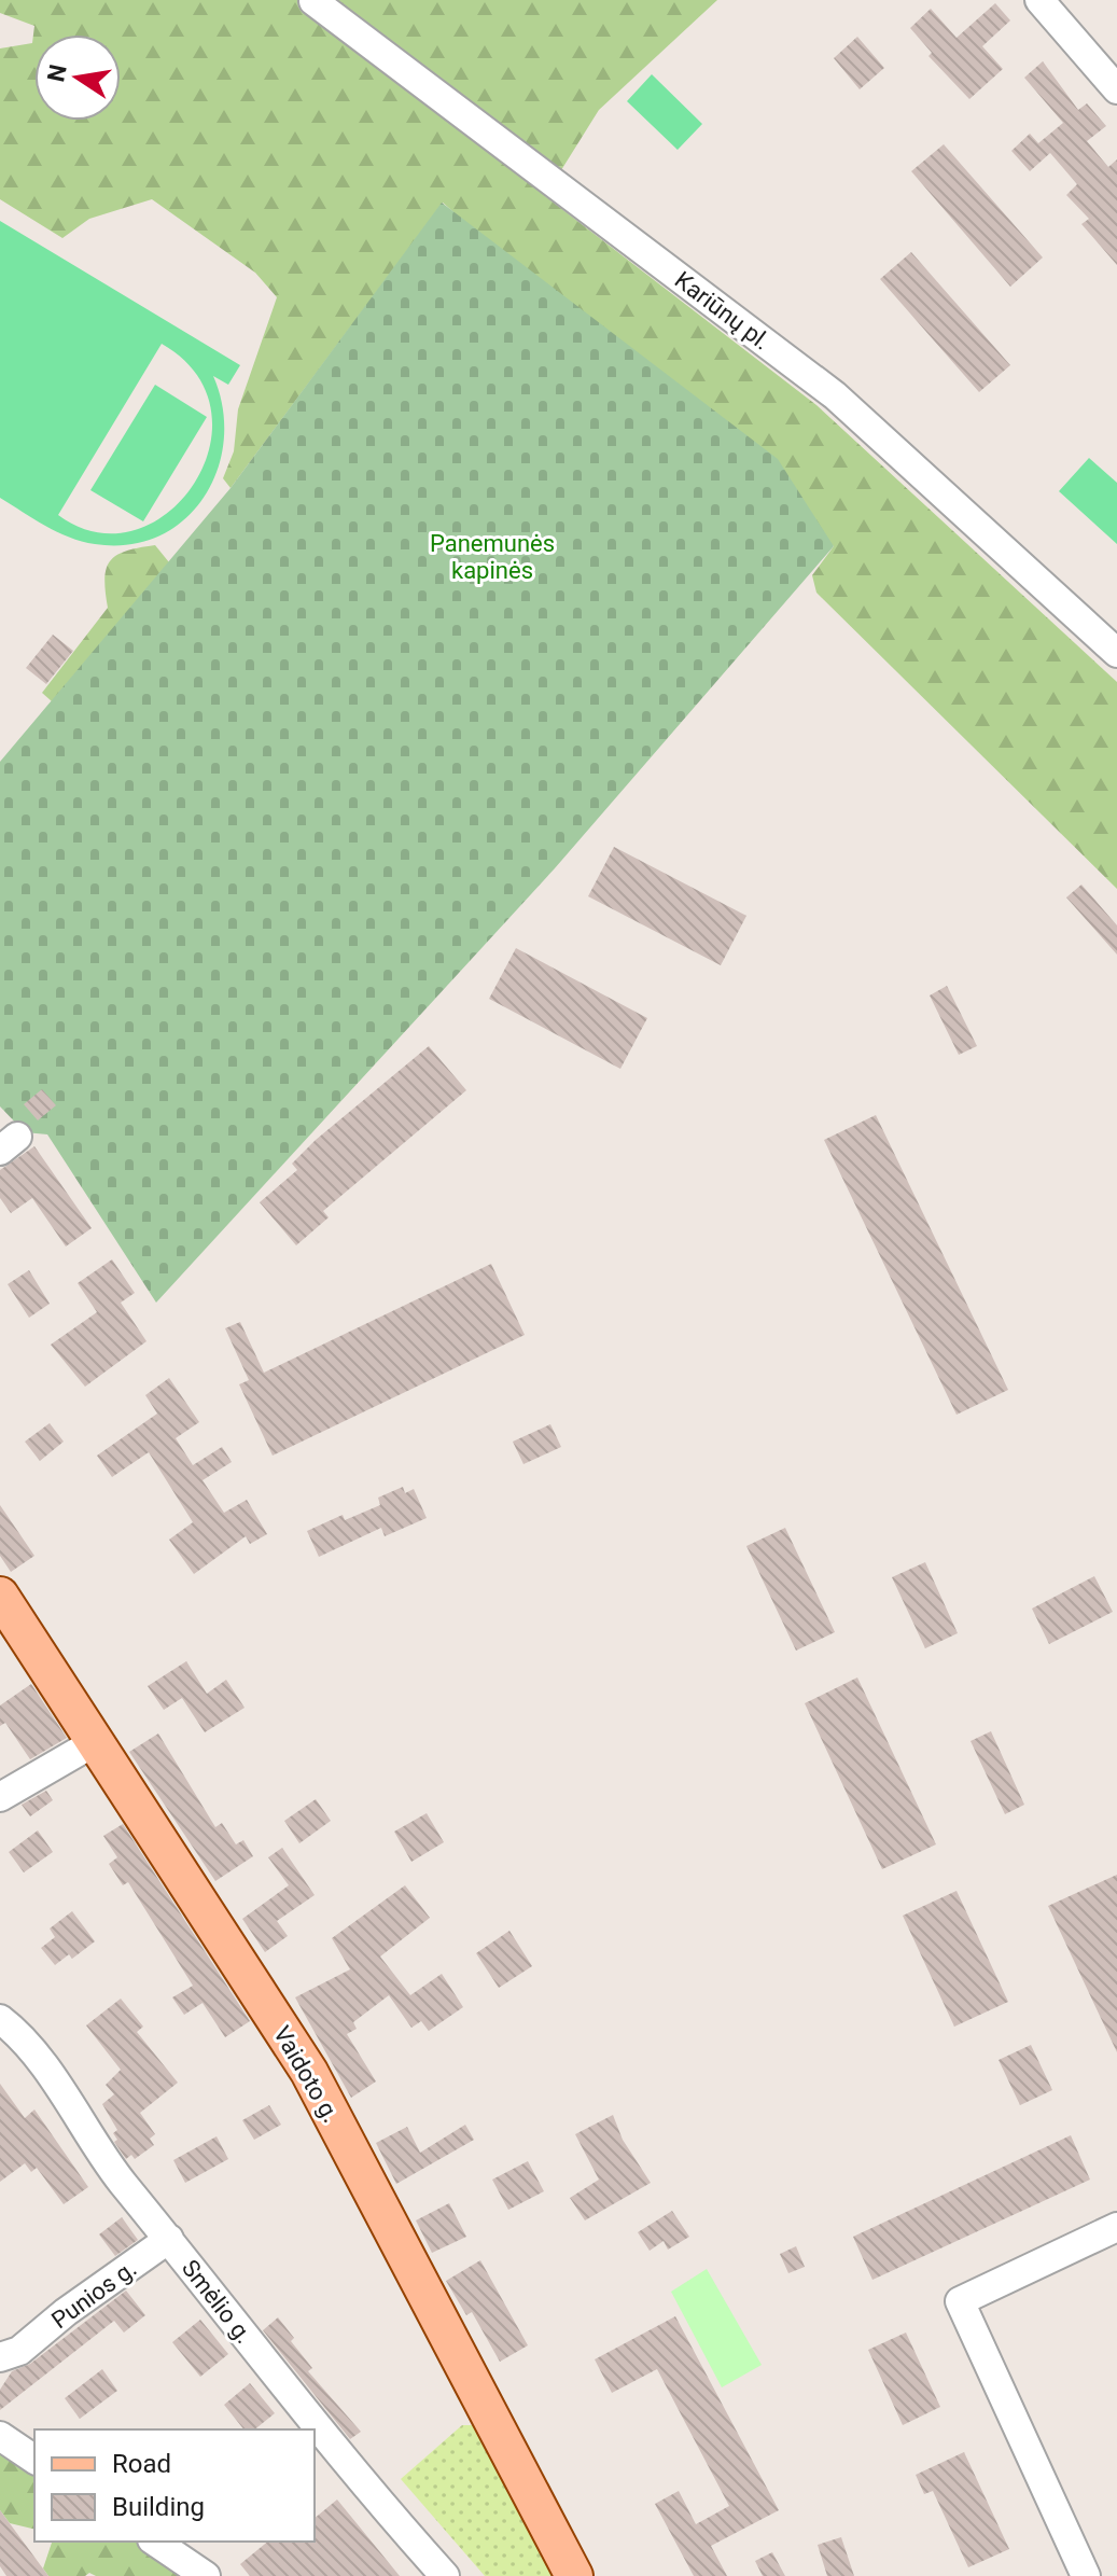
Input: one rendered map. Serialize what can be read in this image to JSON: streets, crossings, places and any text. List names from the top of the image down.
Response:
{
  "streets": {
    "main road": ["Vaidoto g."],
    "street": ["Kariūnų pl.", "Punios g.", "Smėlio g."]
  },
  "crossings": [
    ["Punios g.", "Smėlio g."]
  ],
  "parks": ["Panemunės kapinės"],
  "legend": ["Road", "Building"],
  "north": "left"
}
